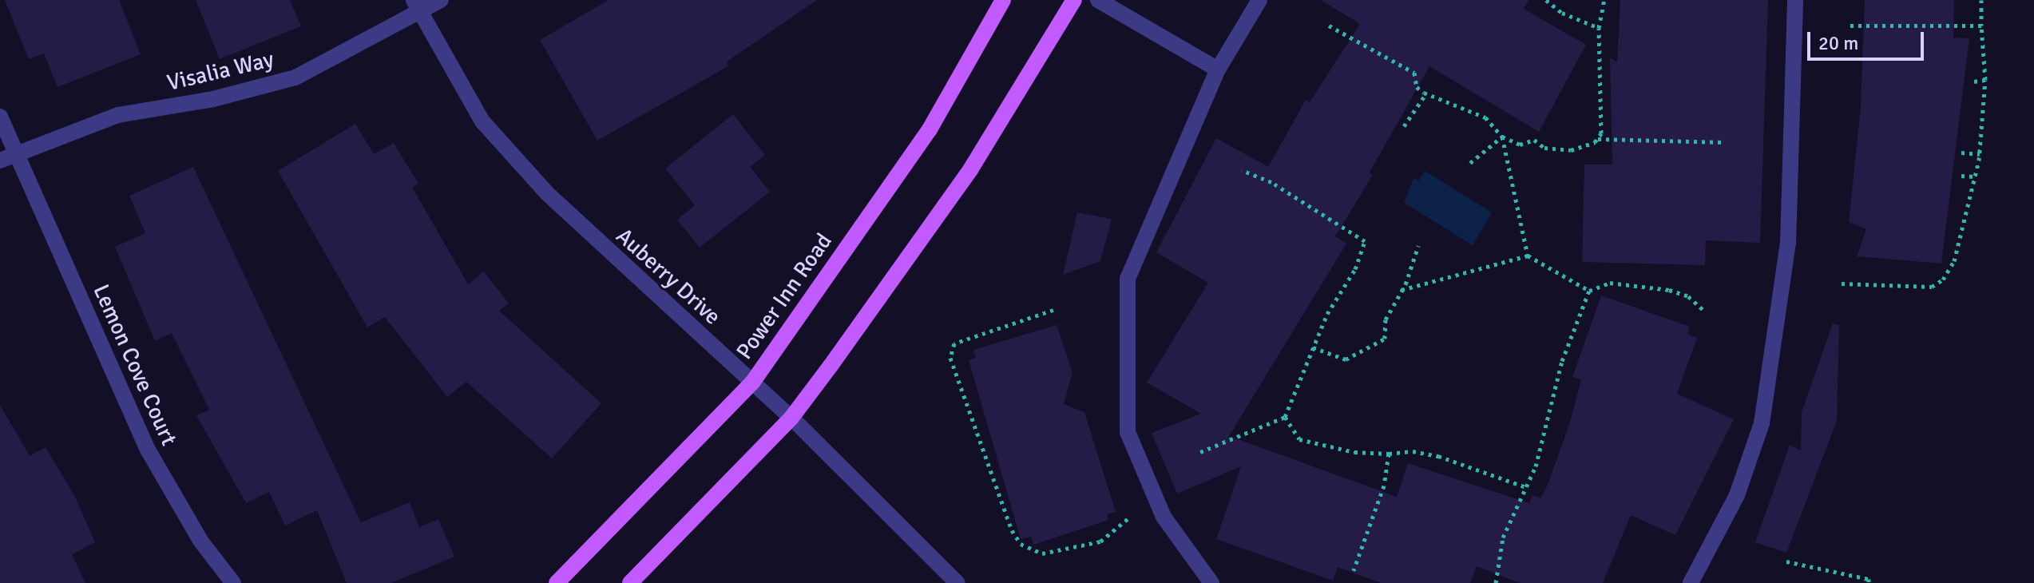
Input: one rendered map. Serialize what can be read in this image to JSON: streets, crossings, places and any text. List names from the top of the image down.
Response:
{
  "streets": {
    "main road": ["Power Inn Road"],
    "street": ["Visalia Way", "Auberry Drive", "Lemon Cove Court"]
  },
  "crossings": [
    ["Visalia Way", "Auberry Drive"],
    ["Visalia Way", "Lemon Cove Court"],
    ["Auberry Drive", "Power Inn Road"]
  ],
  "scale_bar": "20 m"
}
